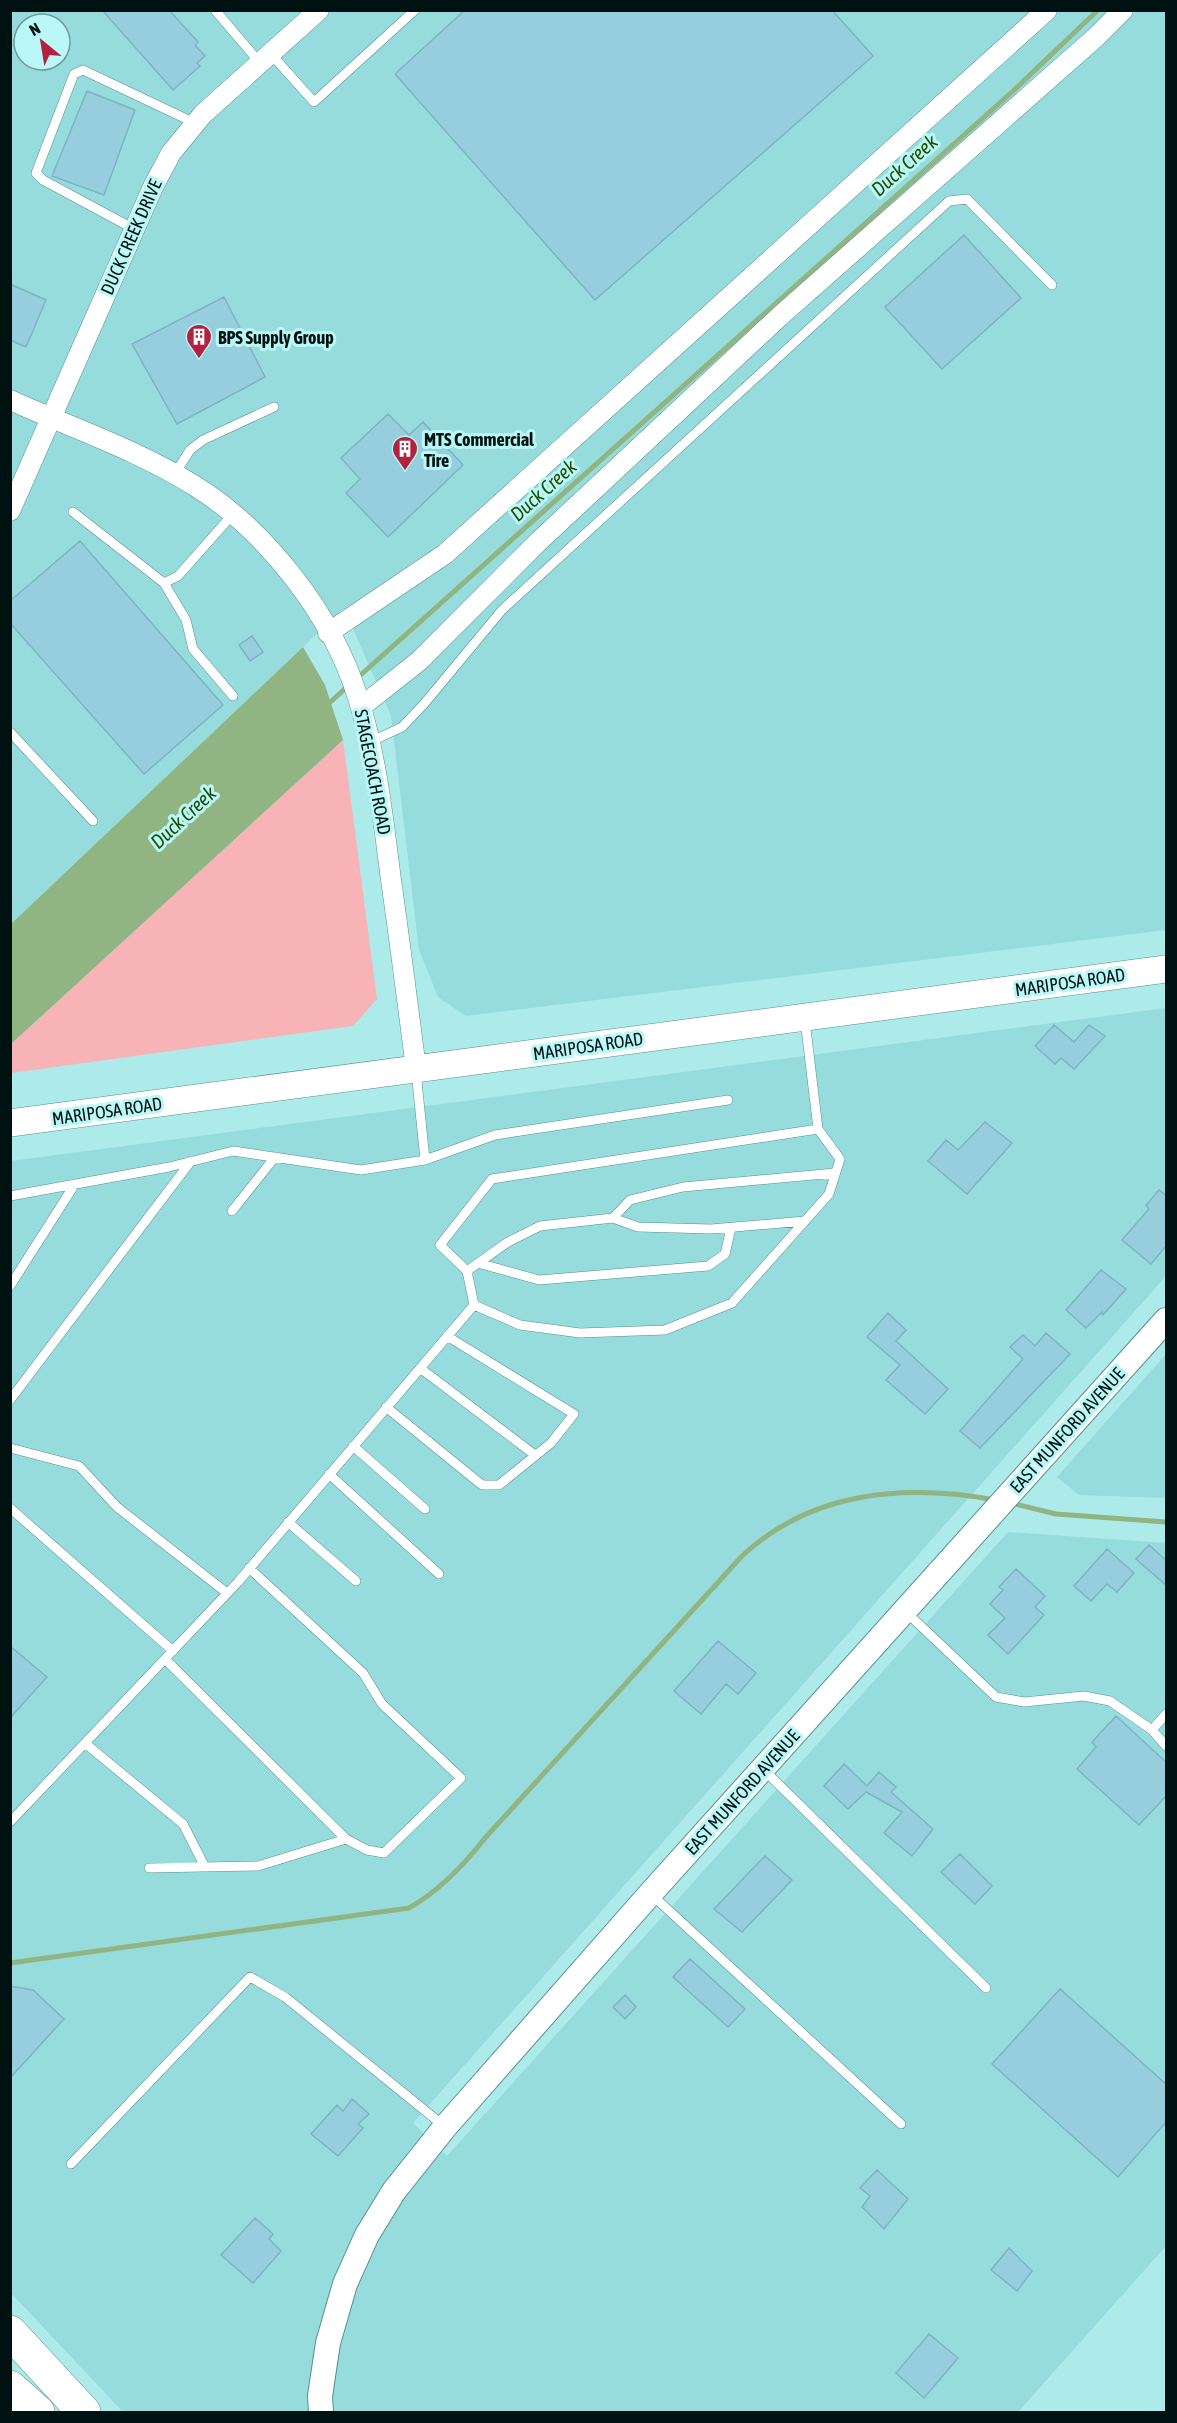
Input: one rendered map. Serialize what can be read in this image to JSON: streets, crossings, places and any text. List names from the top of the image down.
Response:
{
  "streets": {
    "main road": ["MARIPOSA ROAD"],
    "street": ["DUCK CREEK DRIVE", "STAGECOACH ROAD", "EAST MUNFORD AVENUE"]
  },
  "crossings": [
    ["DUCK CREEK DRIVE", "STAGECOACH ROAD"],
    ["STAGECOACH ROAD", "MARIPOSA ROAD"]
  ],
  "water": ["Duck Creek"],
  "places": {
    "building": ["BPS Supply Group", "MTS Commercial Tire"]
  },
  "north": "top left"
}
